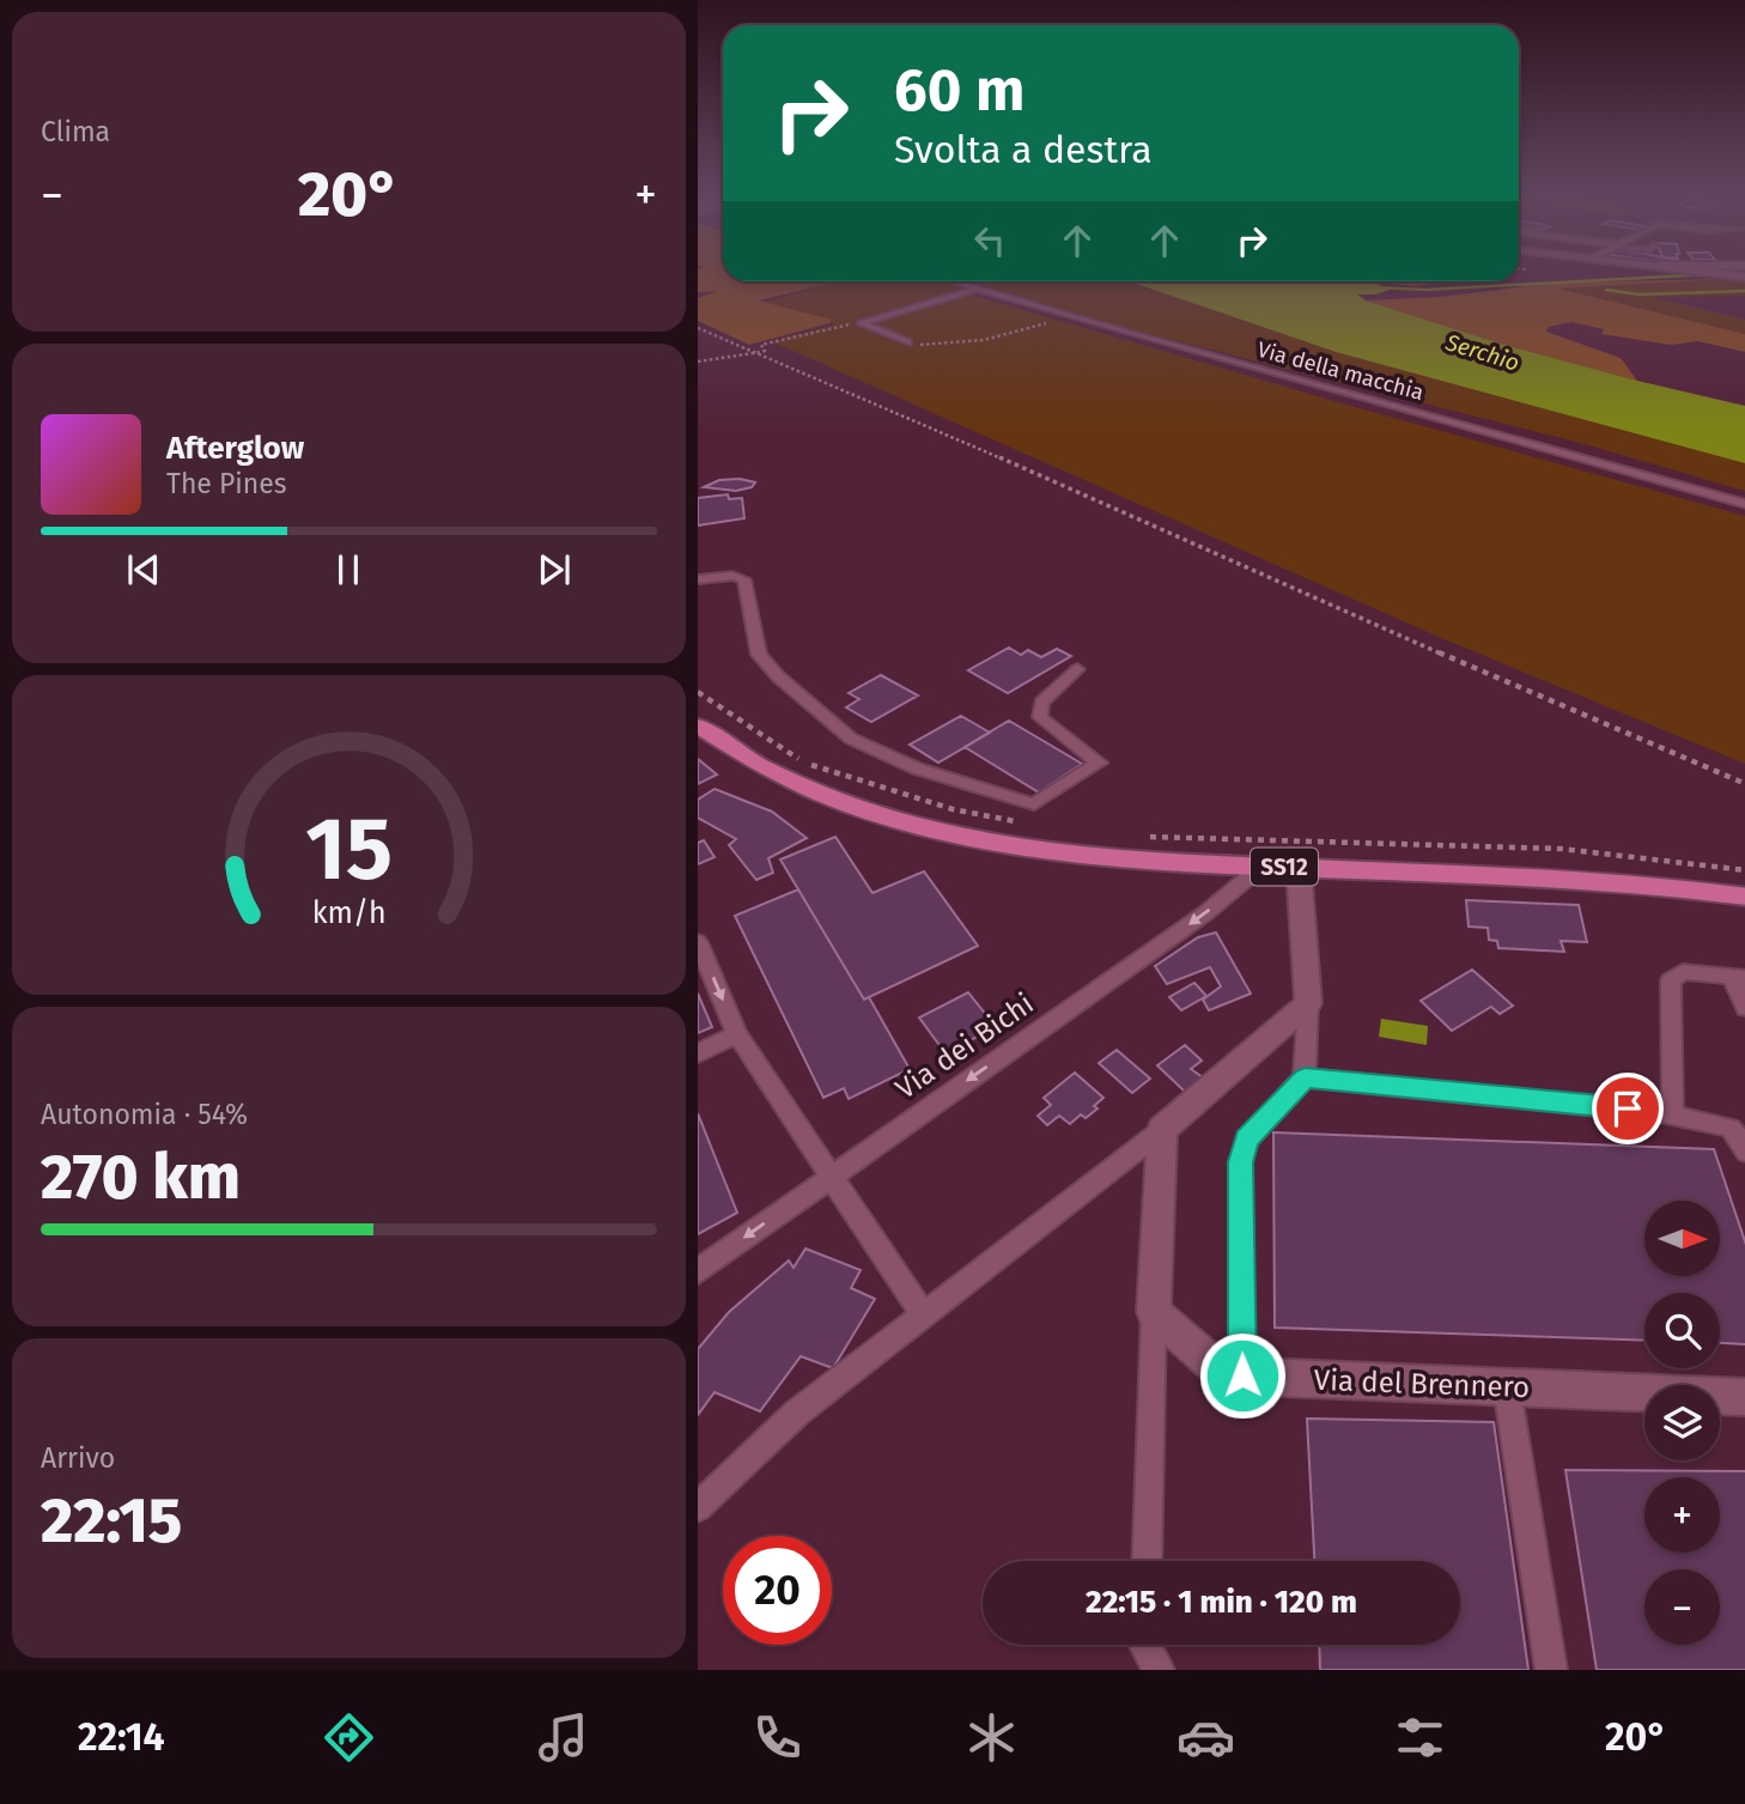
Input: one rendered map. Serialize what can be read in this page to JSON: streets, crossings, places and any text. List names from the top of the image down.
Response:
{
  "streets": {
    "main road": ["SS12"],
    "street": ["Via del Brennero"],
    "lane": ["Via della macchia", "Via dei Bichi"]
  },
  "crossings": [
    ["SS12", "Via dei Bichi"]
  ],
  "one_way": ["Via dei Bichi"],
  "water": ["Serchio"],
  "north": "right",
  "page": {
    "tile": [
      "Clima",
      ["Autonomia · 54%", "270 km"],
      ["Arrivo", "22:15"]
    ],
    "turn": ["60 m", "Svolta a destra"],
    "heat": ["−", "20°", "+"],
    "song": ["Afterglow", "The Pines"],
    "map_buttons": ["+", "−"],
    "limit": "20",
    "trip": "22:15 · 1 min · 120 m",
    "tabs": ["22:14", "20°"],
    "gauge": ["15", "km/h"]
  }
}
